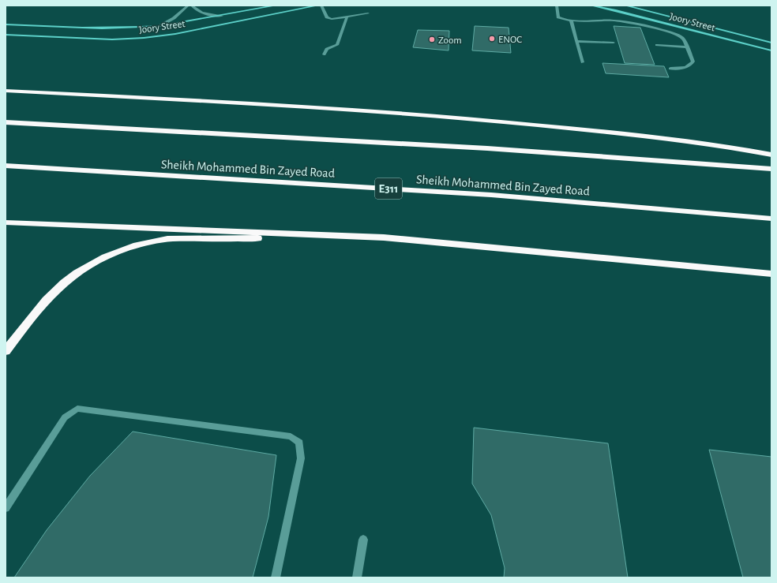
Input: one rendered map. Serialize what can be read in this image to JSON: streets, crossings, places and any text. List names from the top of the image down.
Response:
{
  "streets": {
    "highway": ["Sheikh Mohammed Bin Zayed Road", "E311"],
    "street": ["Joory Street"]
  },
  "places": ["ENOC", "Zoom"]
}
